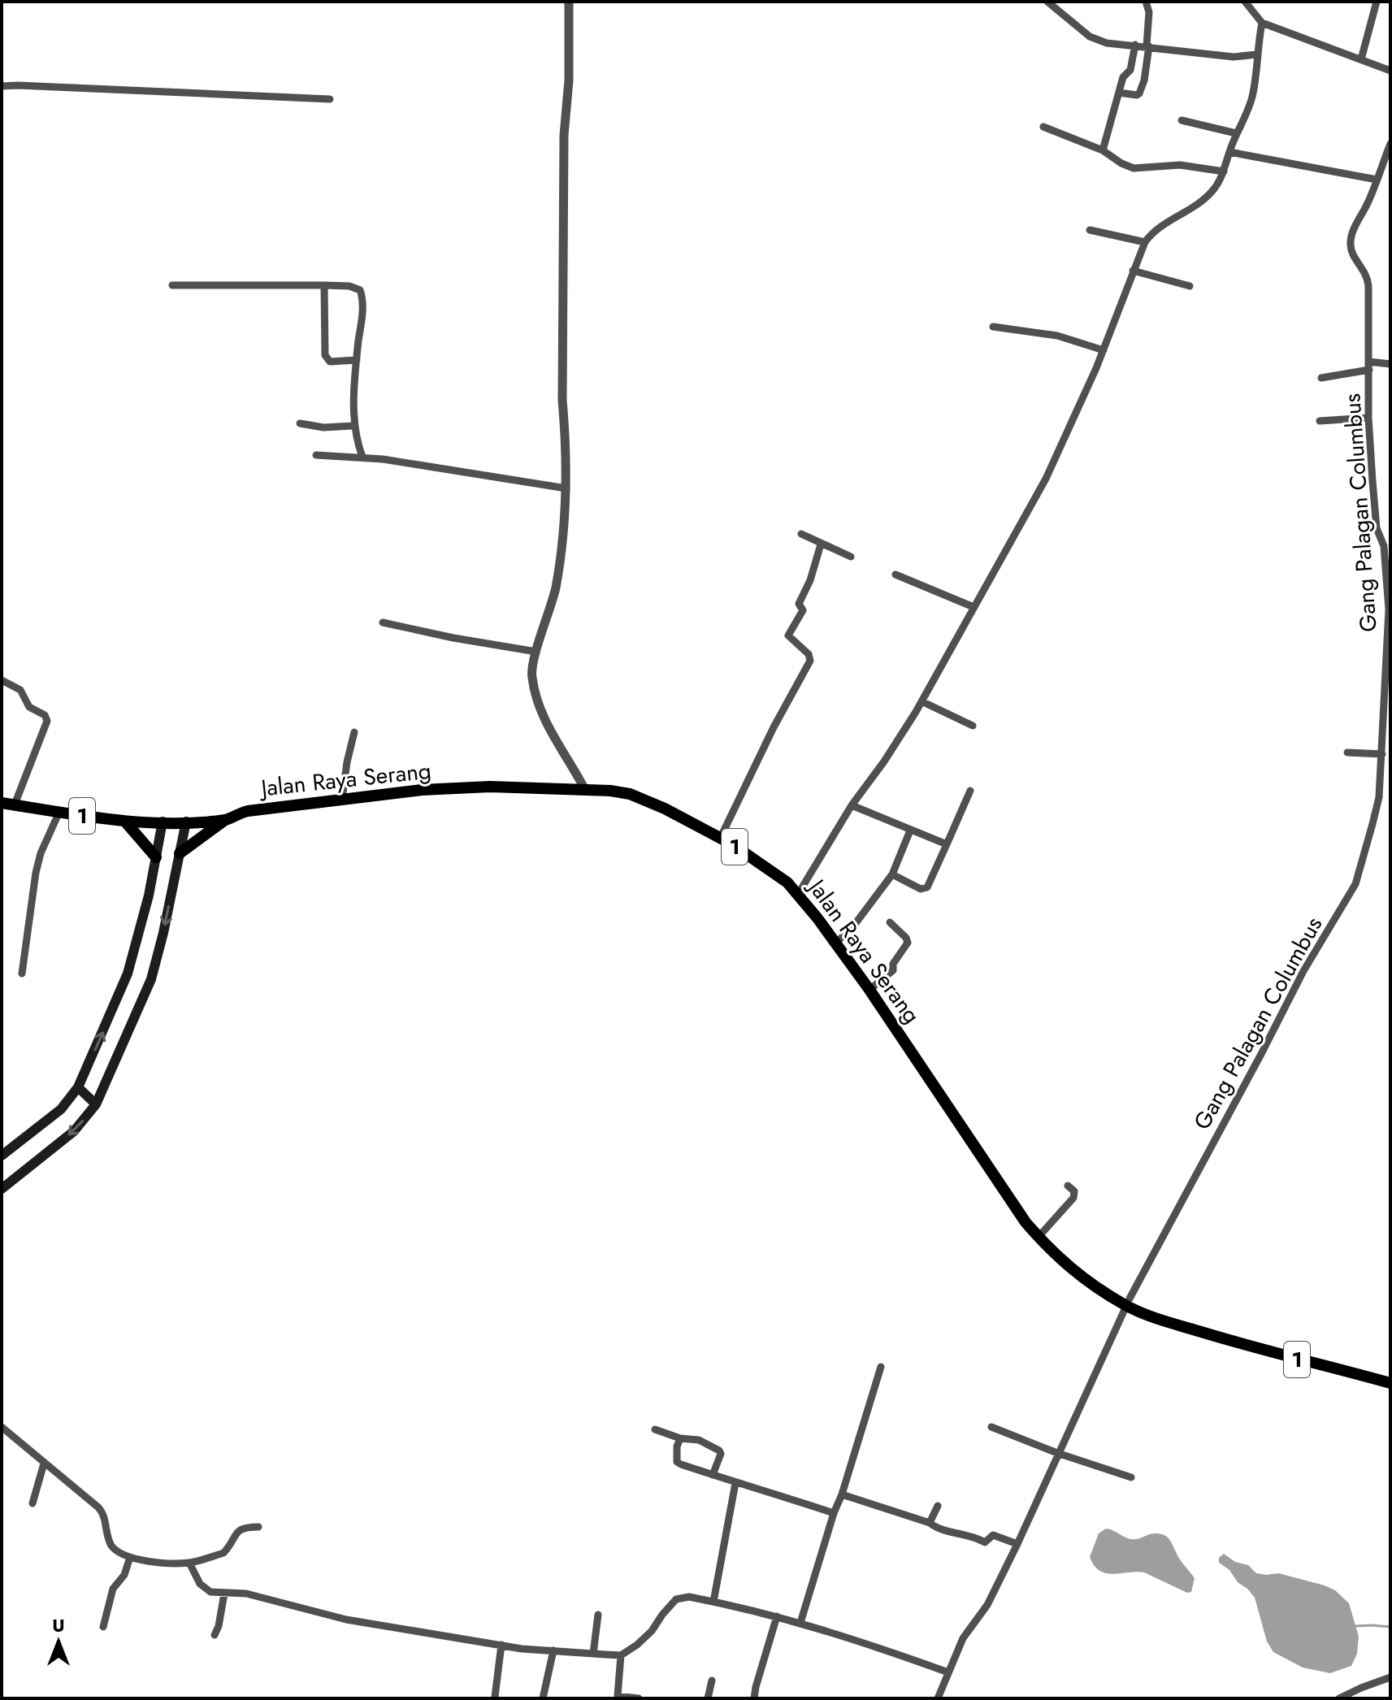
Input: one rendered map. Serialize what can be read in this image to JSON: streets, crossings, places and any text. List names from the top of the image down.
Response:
{
  "streets": {
    "highway": ["Jalan Raya Serang", "1"],
    "street": ["Gang Palagan Columbus"]
  },
  "crossings": [
    ["Gang Palagan Columbus", "Jalan Raya Serang"]
  ],
  "north": "top"
}
